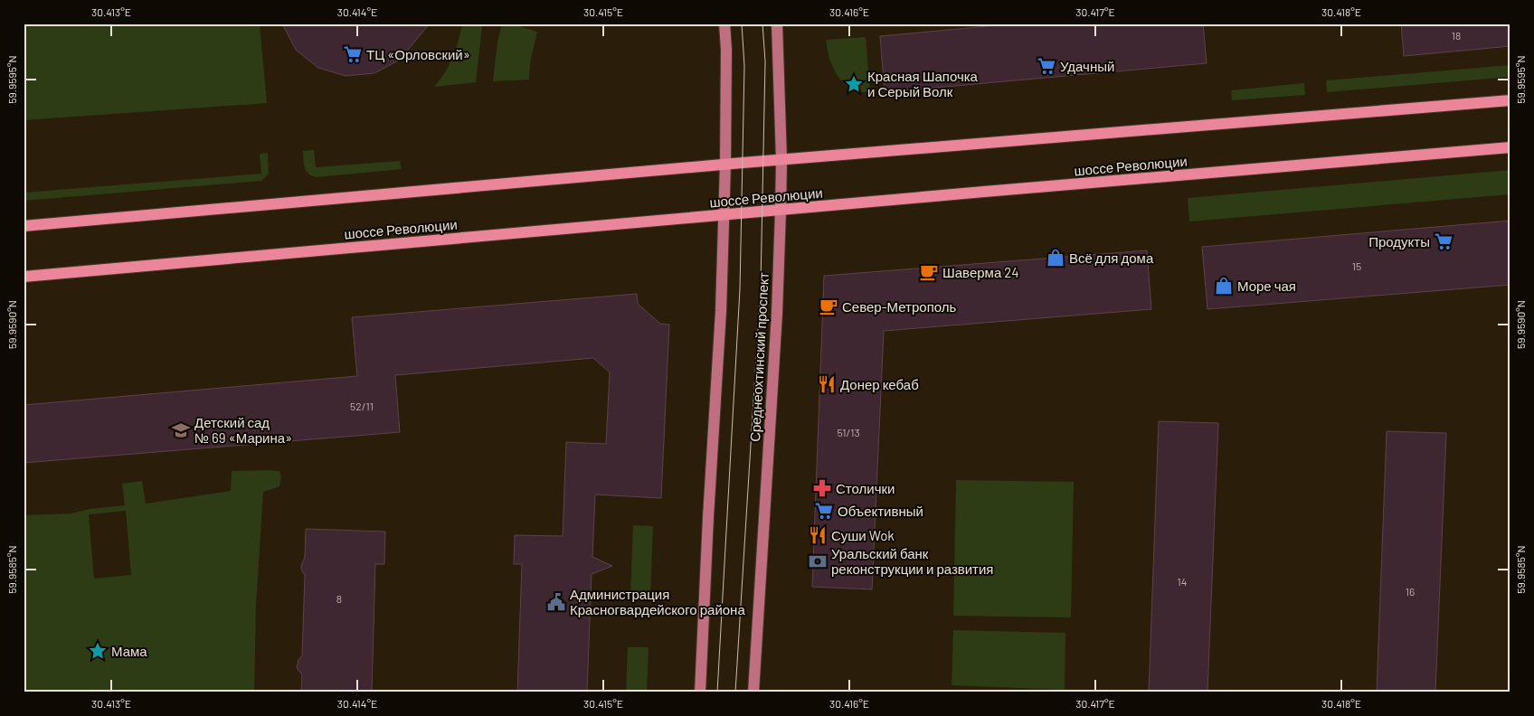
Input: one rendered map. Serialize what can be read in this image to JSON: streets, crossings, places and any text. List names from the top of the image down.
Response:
{
  "streets": {
    "main road": ["шоссе Революции", "Среднеохтинский проспект"]
  },
  "crossings": [
    ["шоссе Революции", "Среднеохтинский проспект"]
  ],
  "places": {
    "supermarket": [
      "ТЦ «Орловский»",
      "Удачный",
      "Продукты",
      "Объективный"
    ],
    "place": ["Красная Шапочка и Серый Волк", "Мама"],
    "shop": ["Всё для дома", "Море чая"],
    "cafe": ["Шаверма 24", "Север-Метрополь"],
    "restaurant": ["Донер кебаб", "Суши Wok"],
    "school or university": ["Детский сад № 69 «Марина»"],
    "pharmacy": ["Столички"],
    "bank": ["Уральский банк реконструкции и развития"],
    "public building": ["Администрация Красногвардейского района"]
  },
  "house_numbers": [
    "18",
    "15",
    "52/11",
    "51/13",
    "14",
    "16",
    "8"
  ],
  "coordinates": [
    "30.413°E",
    "30.414°E",
    "30.415°E",
    "30.416°E",
    "30.417°E",
    "30.418°E",
    "59.9595°N",
    "59.9590°N",
    "59.9585°N"
  ]
}
